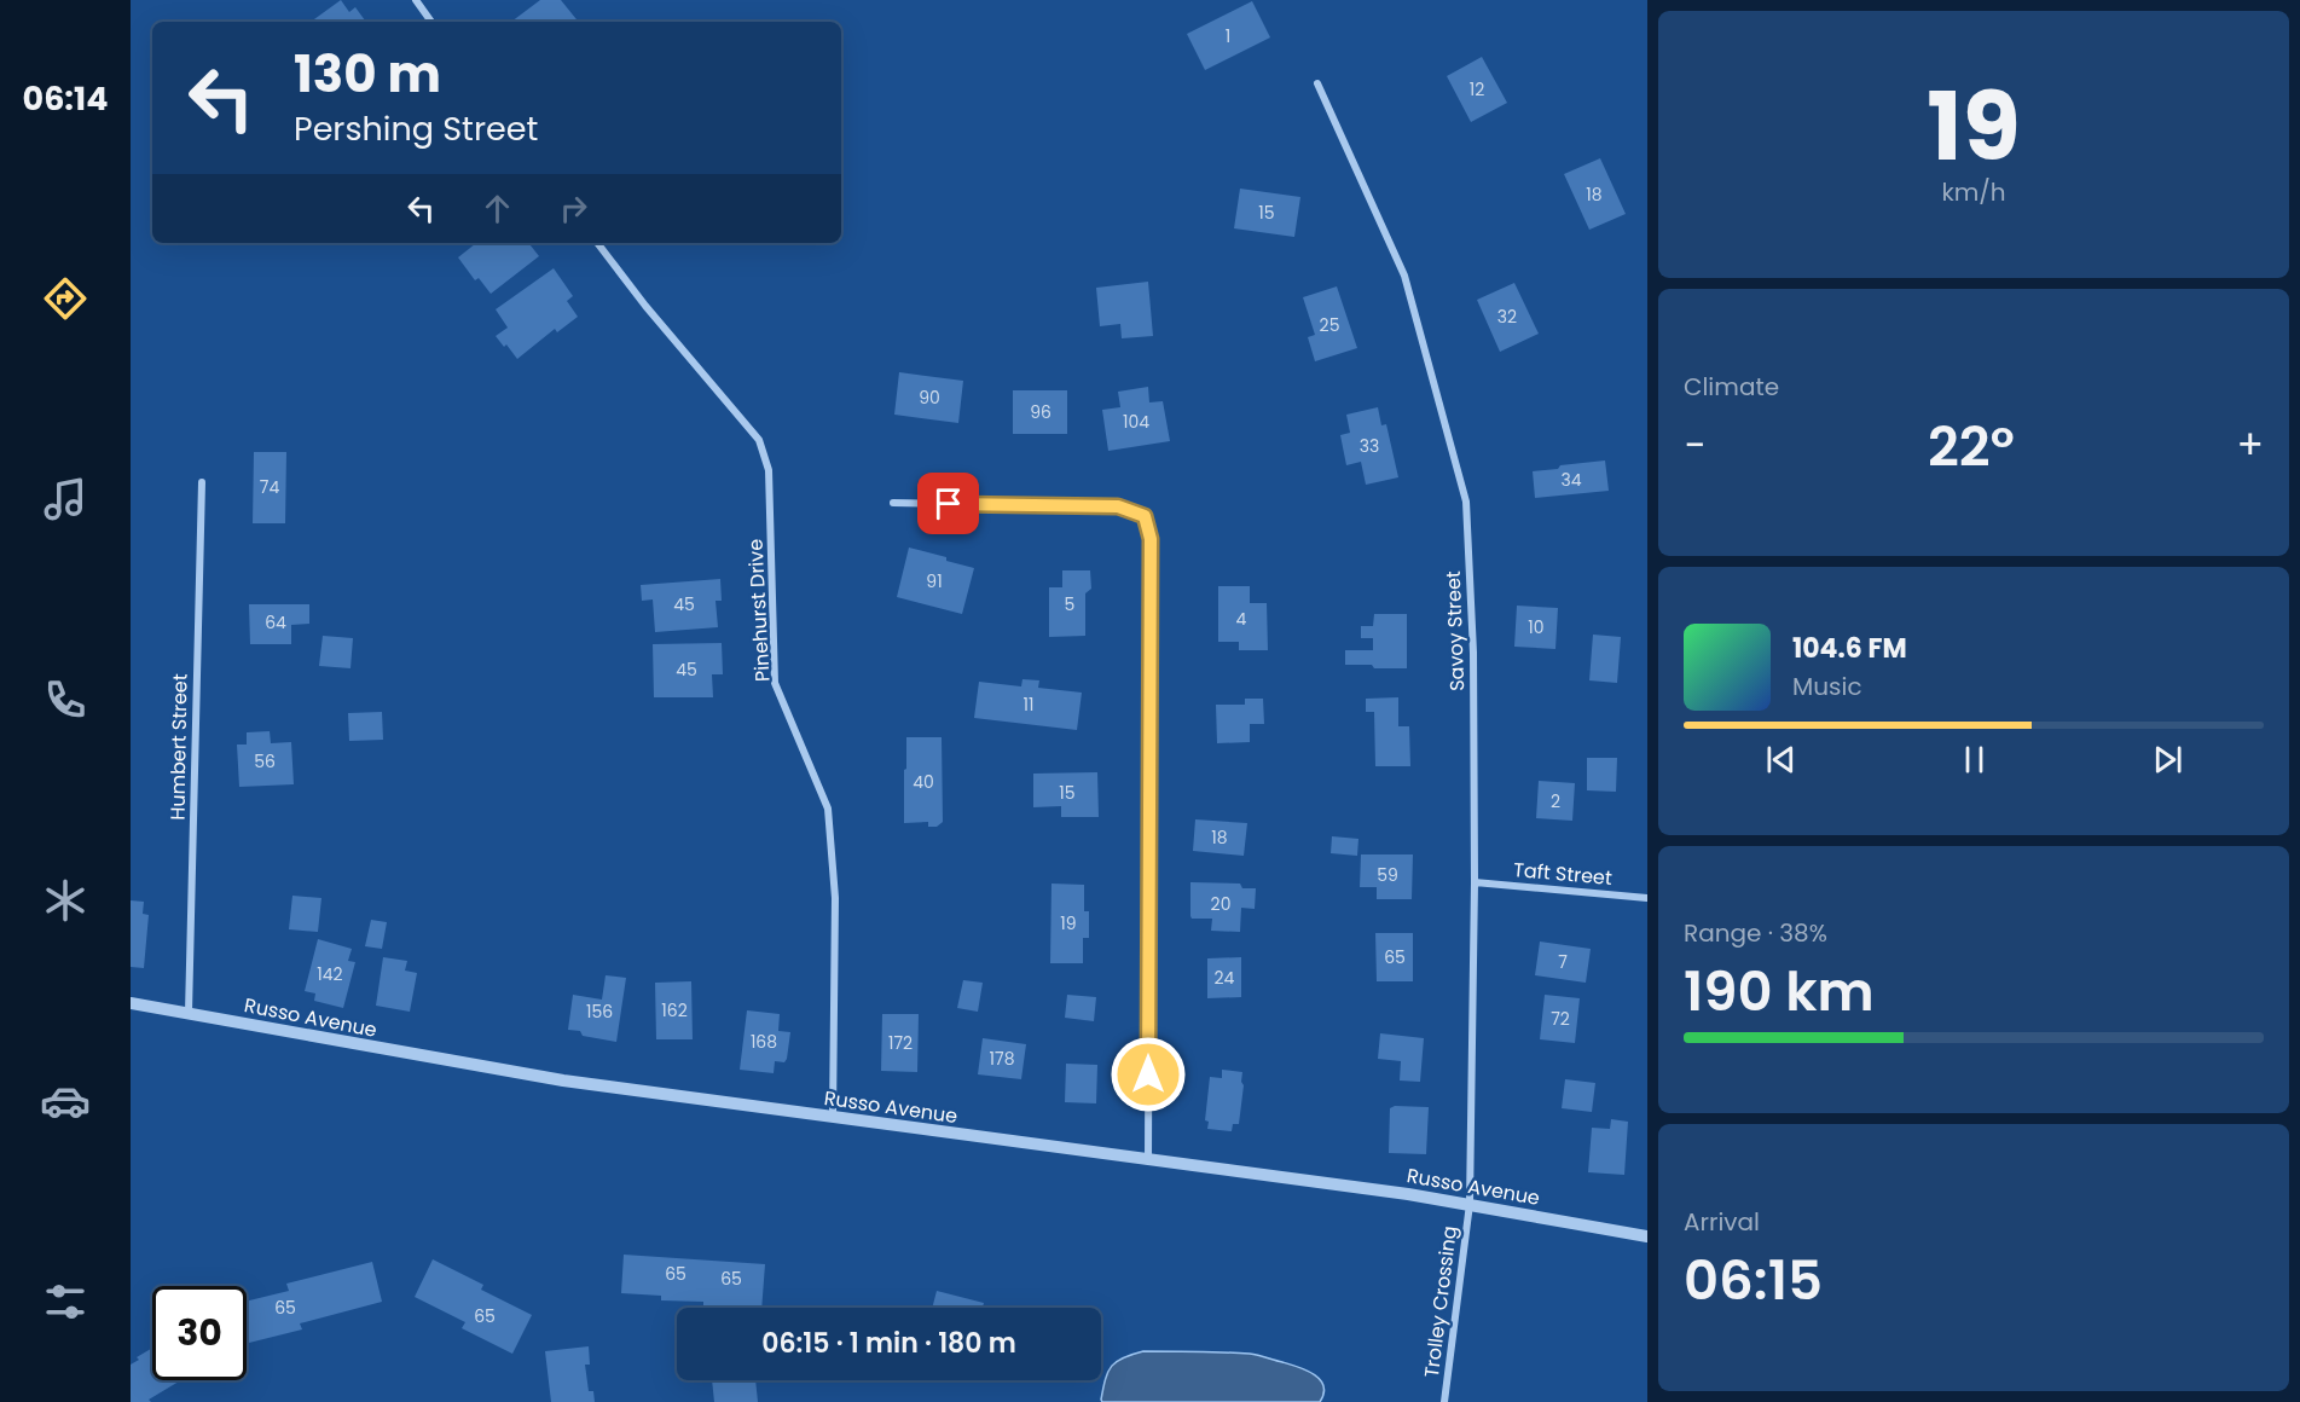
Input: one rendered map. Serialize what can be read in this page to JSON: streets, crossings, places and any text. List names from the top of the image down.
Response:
{
  "streets": {
    "street": [
      "Pinehurst Drive",
      "Savoy Street",
      "Humbert Street",
      "Taft Street",
      "Russo Avenue",
      "Trolley Crossing"
    ]
  },
  "crossings": [
    ["Pinehurst Drive", "Russo Avenue"],
    ["Savoy Street", "Taft Street"],
    ["Savoy Street", "Russo Avenue"],
    ["Savoy Street", "Trolley Crossing"],
    ["Humbert Street", "Russo Avenue"],
    ["Russo Avenue", "Trolley Crossing"]
  ],
  "house_numbers": [
    "1",
    "12",
    "18",
    "15",
    "32",
    "25",
    "90",
    "96",
    "104",
    "33",
    "34",
    "74",
    "91",
    "45",
    "5",
    "4",
    "64",
    "10",
    "45",
    "11",
    "56",
    "40",
    "15",
    "2",
    "18",
    "59",
    "20",
    "19",
    "65",
    "7",
    "142",
    "24",
    "162",
    "156",
    "72",
    "168",
    "172",
    "178",
    "65",
    "65",
    "65",
    "65"
  ],
  "page": {
    "tabs": "06:14",
    "tile": [
      ["19", "km/h"],
      "Climate",
      ["Range · 38%", "190 km"],
      ["Arrival", "06:15"]
    ],
    "turn": ["130 m", "Pershing Street"],
    "heat": ["−", "22°", "+"],
    "song": ["104.6 FM", "Music"],
    "limit": "30",
    "trip": "06:15 · 1 min · 180 m"
  }
}
